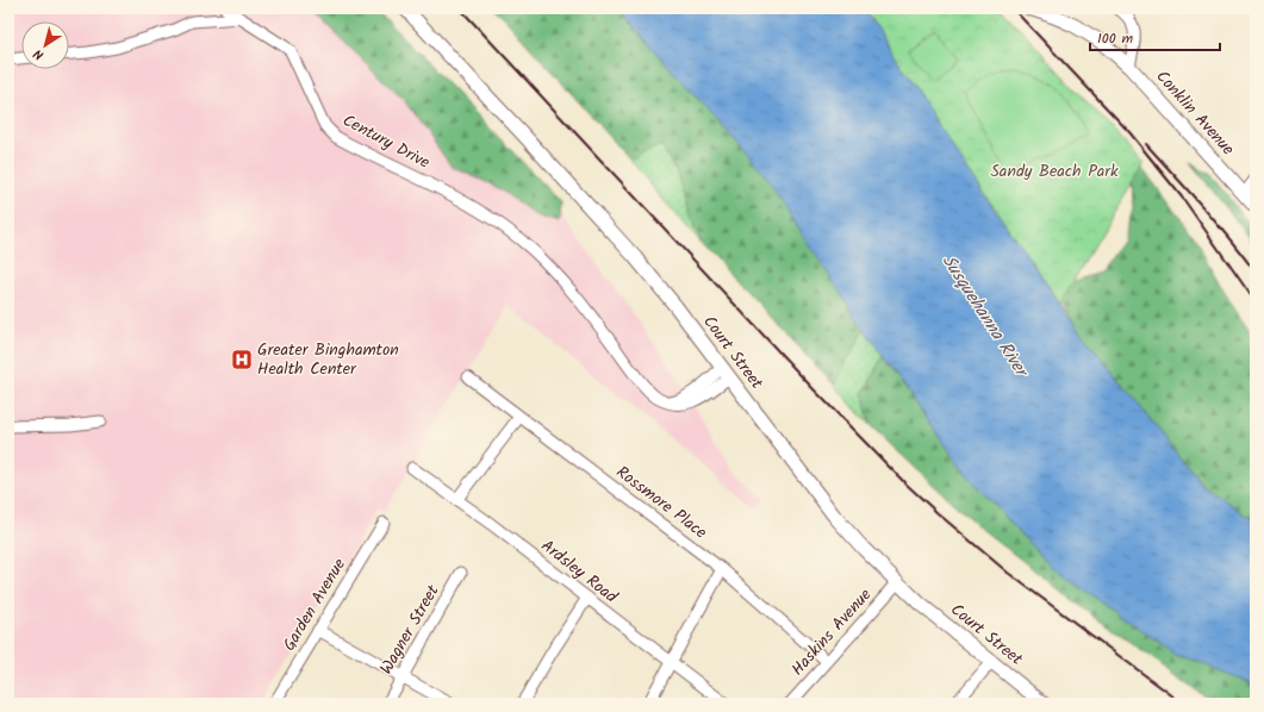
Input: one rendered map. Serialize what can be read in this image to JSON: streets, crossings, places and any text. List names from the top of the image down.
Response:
{
  "streets": {
    "main road": ["Conklin Avenue", "Court Street"],
    "street": [
      "Century Drive",
      "Rossmore Place",
      "Ardsley Road",
      "Garden Avenue",
      "Wagner Street",
      "Haskins Avenue"
    ]
  },
  "crossings": [
    ["Century Drive", "Court Street"],
    ["Court Street", "Haskins Avenue"],
    ["Rossmore Place", "Haskins Avenue"]
  ],
  "water": ["Susquehanna River"],
  "parks": ["Sandy Beach Park"],
  "places": {
    "hospital": ["Greater Binghamton Health Center"]
  },
  "scale_bar": "100 m",
  "north": "bottom left"
}
